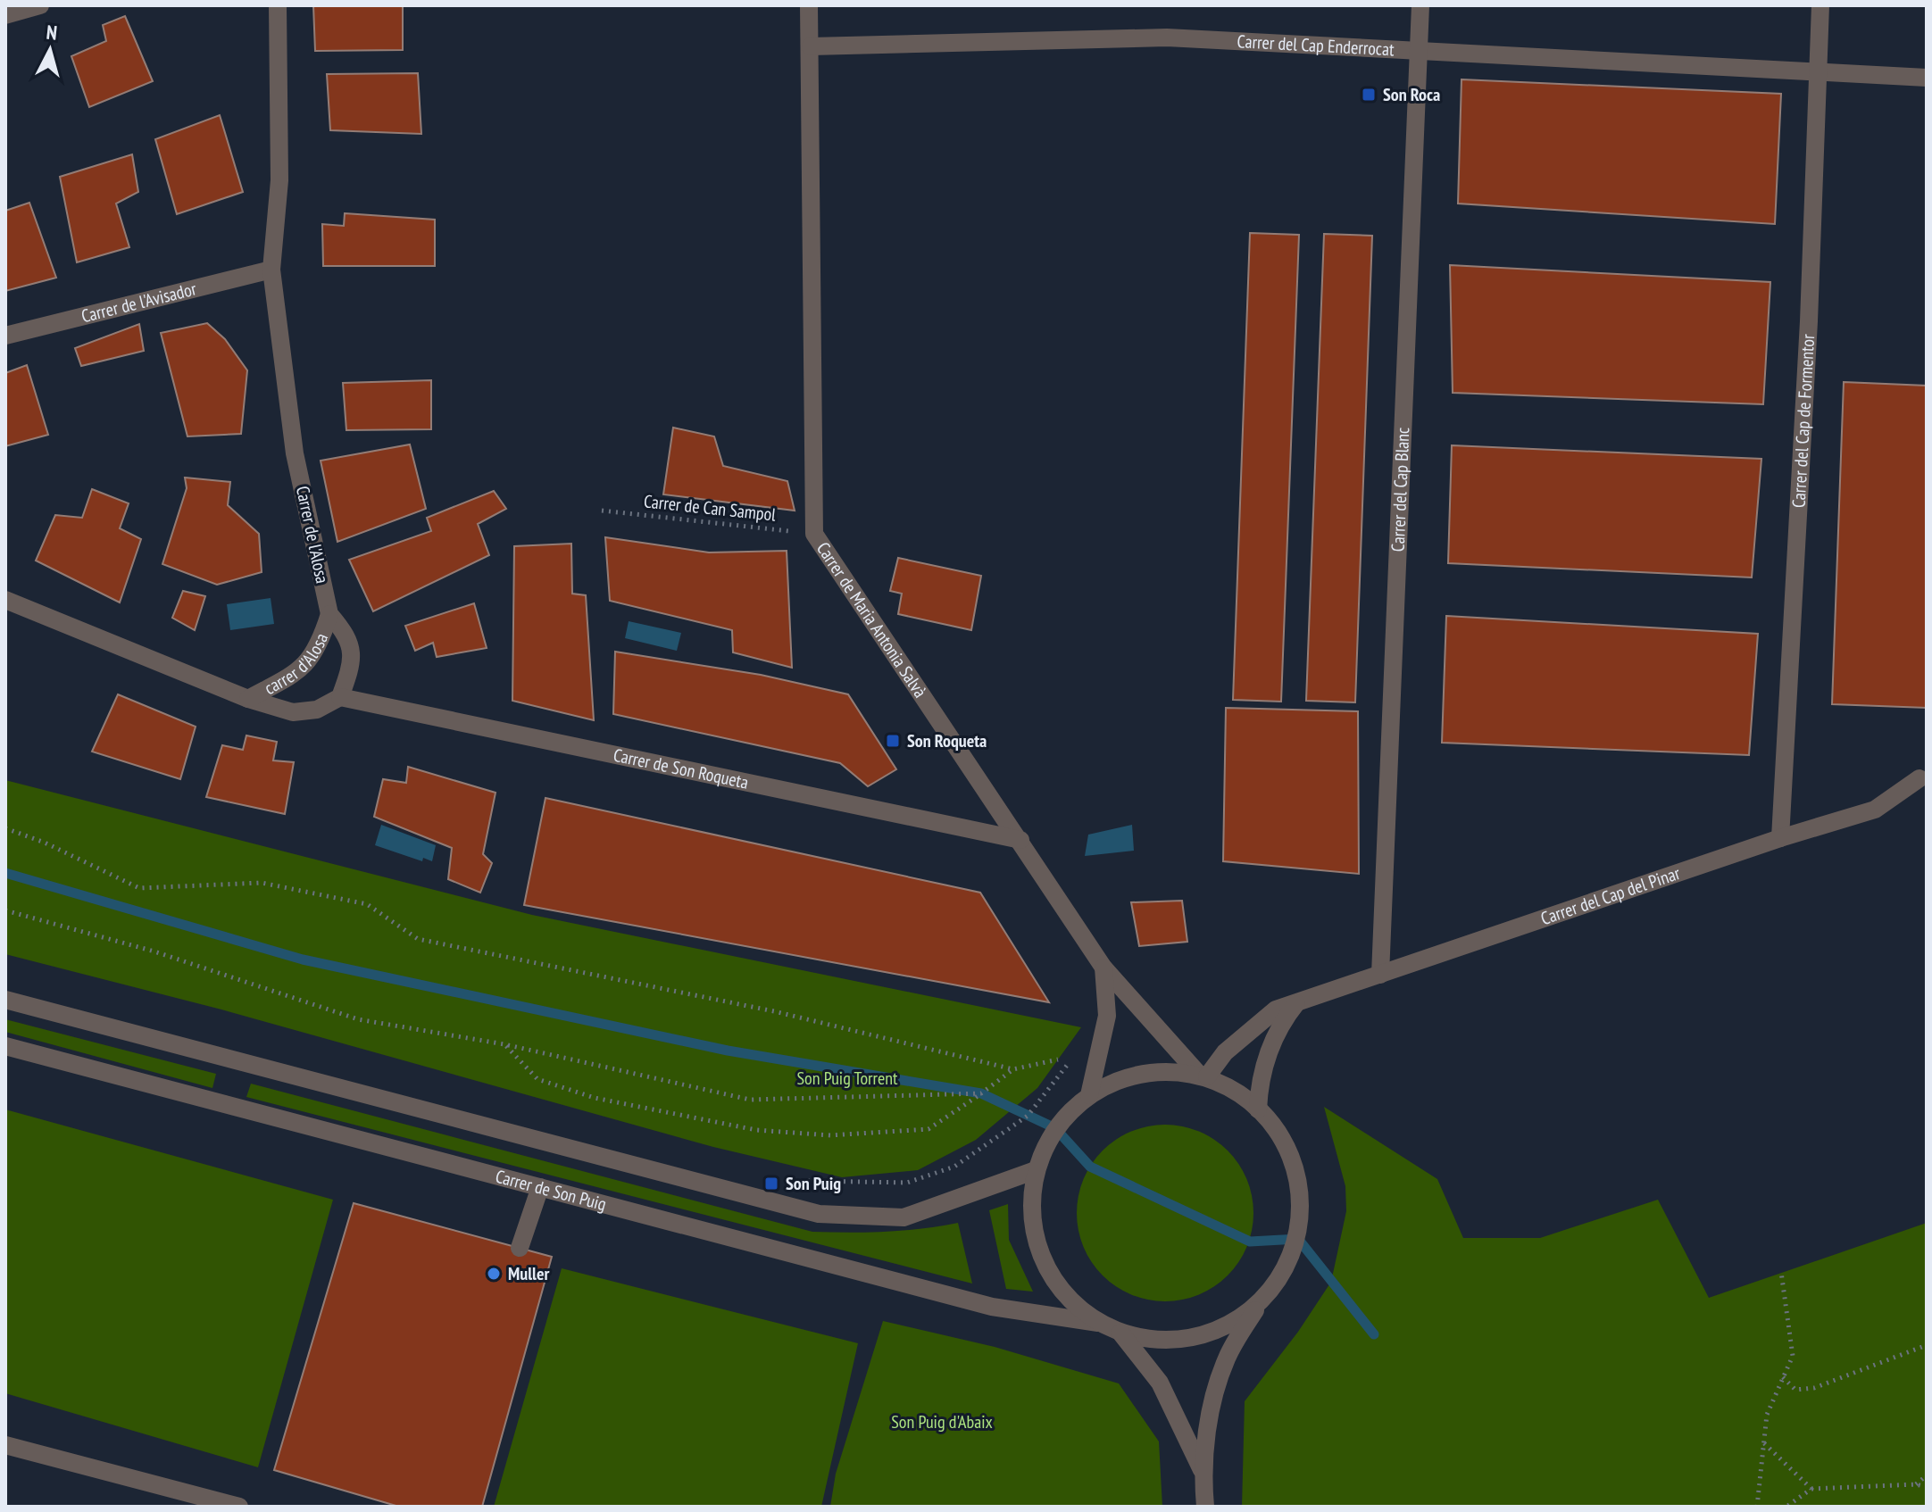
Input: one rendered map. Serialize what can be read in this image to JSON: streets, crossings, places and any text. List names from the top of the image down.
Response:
{
  "streets": {
    "street": [
      "Carrer del Cap Enderrocat",
      "Carrer de l'Avisador",
      "Carrer del Cap de Formentor",
      "Carrer del Cap Blanc",
      "Carrer de l'Alosa",
      "Carrer de Maria Antonia Salvà",
      "carrer d'Alosa",
      "Carrer de Son Roqueta",
      "Carrer del Cap del Pinar",
      "Carrer de Son Puig"
    ],
    "path": ["Carrer de Can Sampol"]
  },
  "crossings": [
    ["Carrer del Cap Enderrocat", "Carrer del Cap de Formentor"],
    ["Carrer del Cap Enderrocat", "Carrer del Cap Blanc"],
    ["Carrer del Cap Enderrocat", "Carrer de Maria Antonia Salvà"],
    ["Carrer de l'Avisador", "Carrer de l'Alosa"],
    ["Carrer del Cap de Formentor", "Carrer del Cap del Pinar"],
    ["Carrer del Cap Blanc", "Carrer del Cap del Pinar"],
    ["Carrer de Can Sampol", "Carrer de Maria Antonia Salvà"],
    ["Carrer de l'Alosa", "carrer d'Alosa"],
    ["Carrer de l'Alosa", "Carrer de Son Roqueta"],
    ["Carrer de Maria Antonia Salvà", "Carrer de Son Roqueta"],
    ["Carrer de Maria Antonia Salvà", "Carrer del Cap del Pinar"]
  ],
  "parks": ["Son Puig Torrent", "Son Puig d'Abaix"],
  "places": {
    "transit": ["Son Roca", "Son Roqueta", "Son Puig"],
    "other": ["Muller"]
  },
  "north": "top"
}
